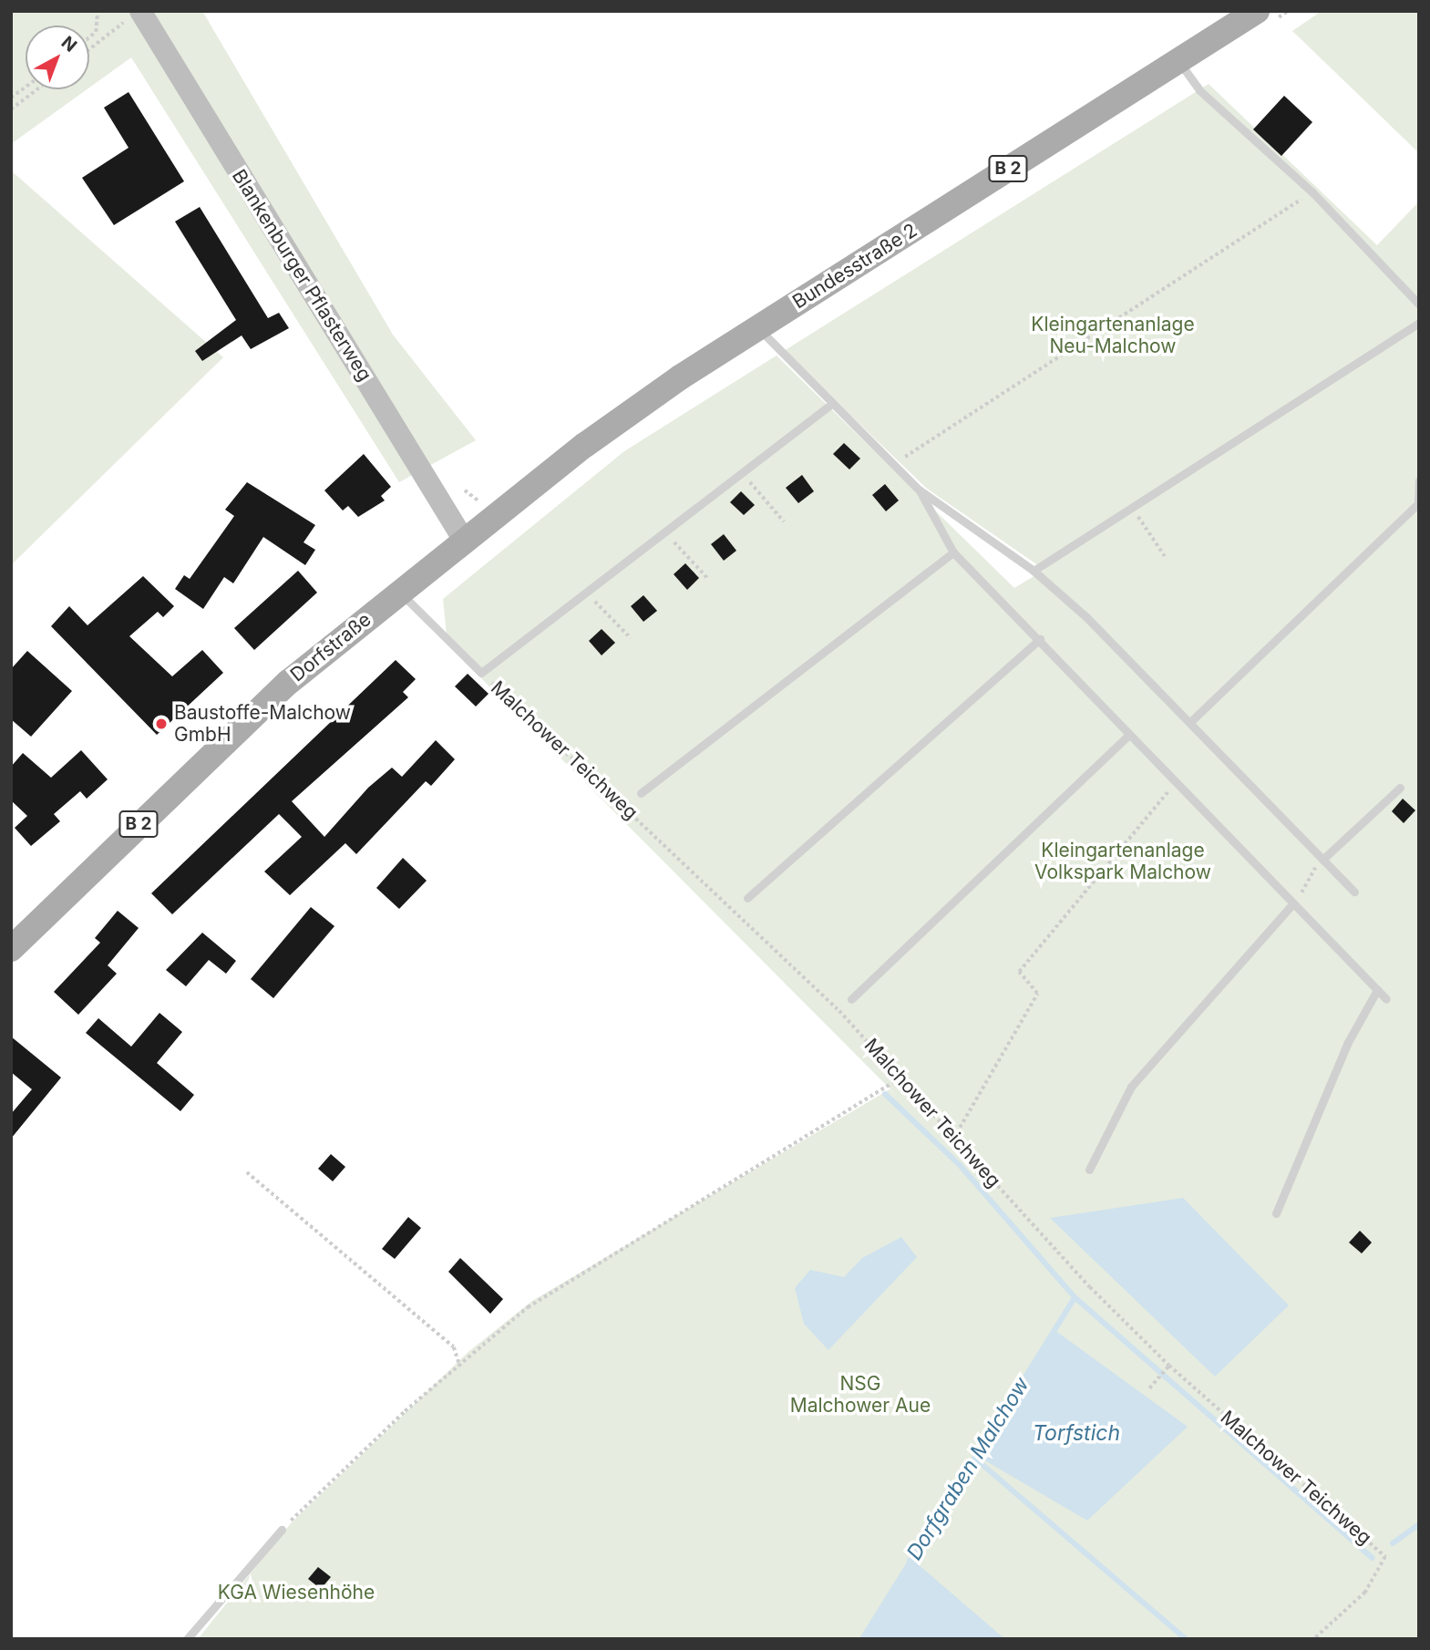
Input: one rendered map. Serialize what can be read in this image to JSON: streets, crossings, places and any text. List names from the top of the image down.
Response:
{
  "streets": {
    "main road": [
      "B 2",
      "Bundesstraße 2",
      "Blankenburger Pflasterweg",
      "Dorfstraße"
    ],
    "lane": ["Malchower Teichweg"]
  },
  "crossings": [
    ["Bundesstraße 2", "Blankenburger Pflasterweg"],
    ["Bundesstraße 2", "Dorfstraße"],
    ["Blankenburger Pflasterweg", "Dorfstraße"],
    ["Dorfstraße", "Malchower Teichweg"]
  ],
  "water": ["Torfstich", "Dorfgraben Malchow"],
  "parks": [
    "Kleingartenanlage Neu-Malchow",
    "Kleingartenanlage Volkspark Malchow",
    "NSG Malchower Aue",
    "KGA Wiesenhöhe"
  ],
  "places": ["Baustoffe-Malchow GmbH"],
  "north": "top right"
}
